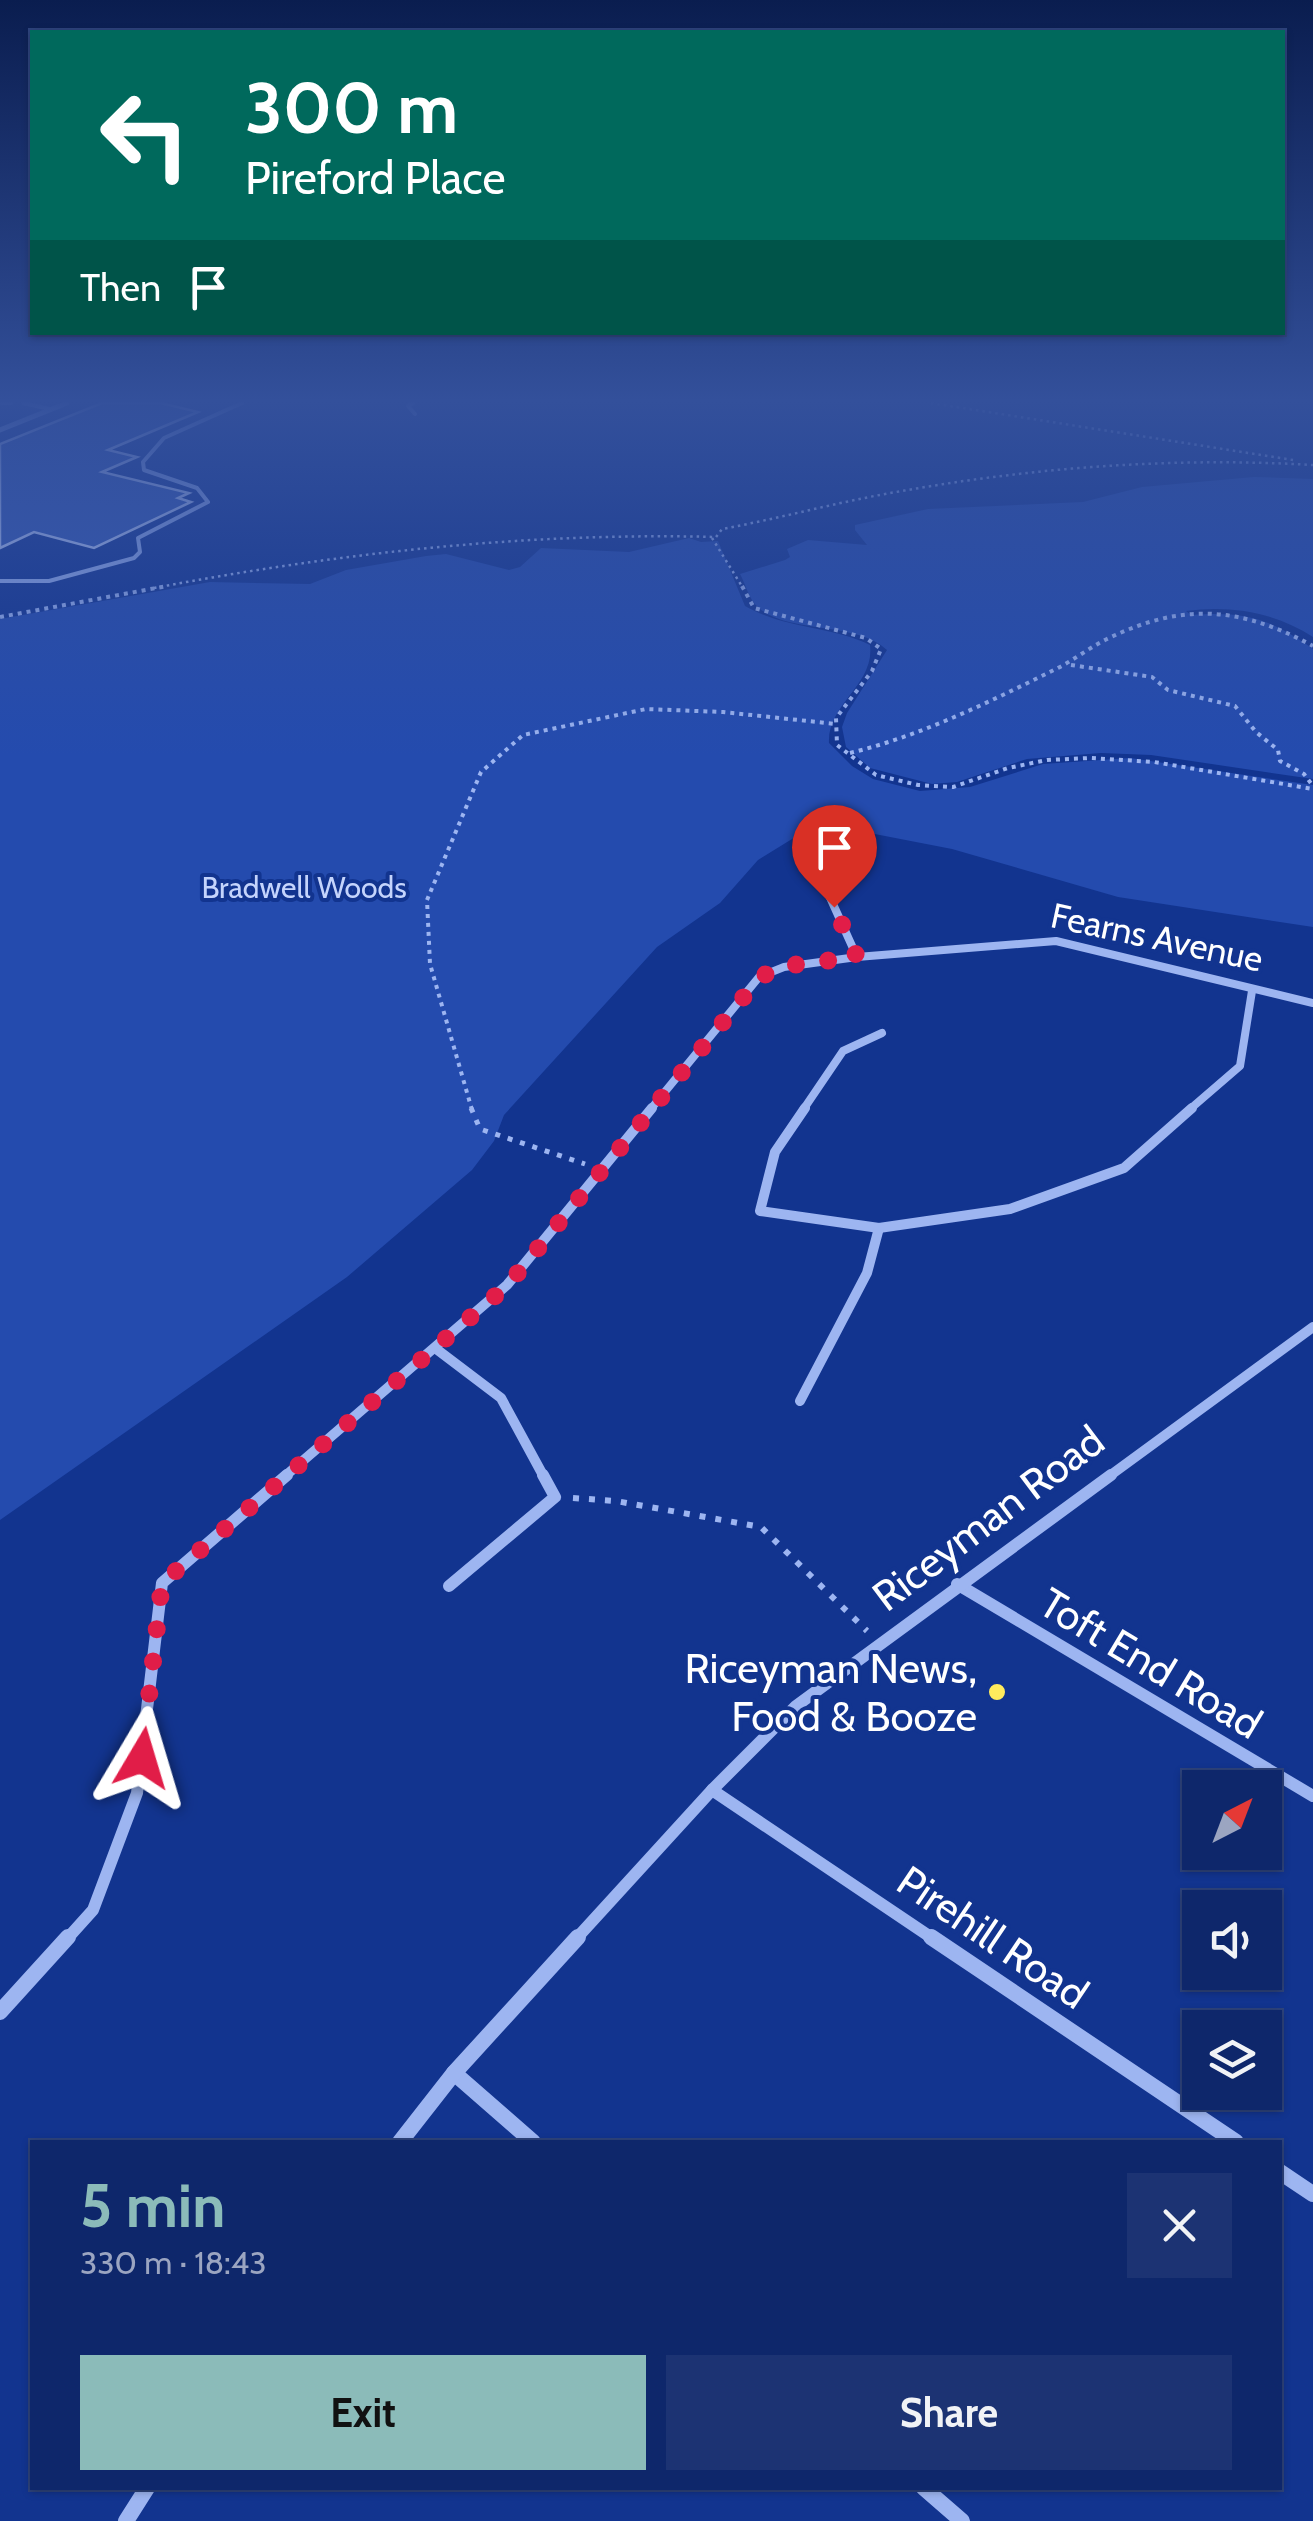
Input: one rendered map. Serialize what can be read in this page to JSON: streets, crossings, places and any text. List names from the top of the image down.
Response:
{
  "streets": {
    "street": [
      "Fearns Avenue",
      "Riceyman Road",
      "Toft End Road",
      "Pirehill Road"
    ]
  },
  "crossings": [
    ["Riceyman Road", "Toft End Road"],
    ["Riceyman Road", "Pirehill Road"]
  ],
  "parks": ["Bradwell Woods"],
  "places": ["Riceyman News, Food & Booze"],
  "north": "top right",
  "page": {
    "turn": ["300 m", "Pireford Place"],
    "then": "Then",
    "heading": ["5 min", "330 m · 18:43"],
    "buttons": ["Exit", "Share"]
  }
}
